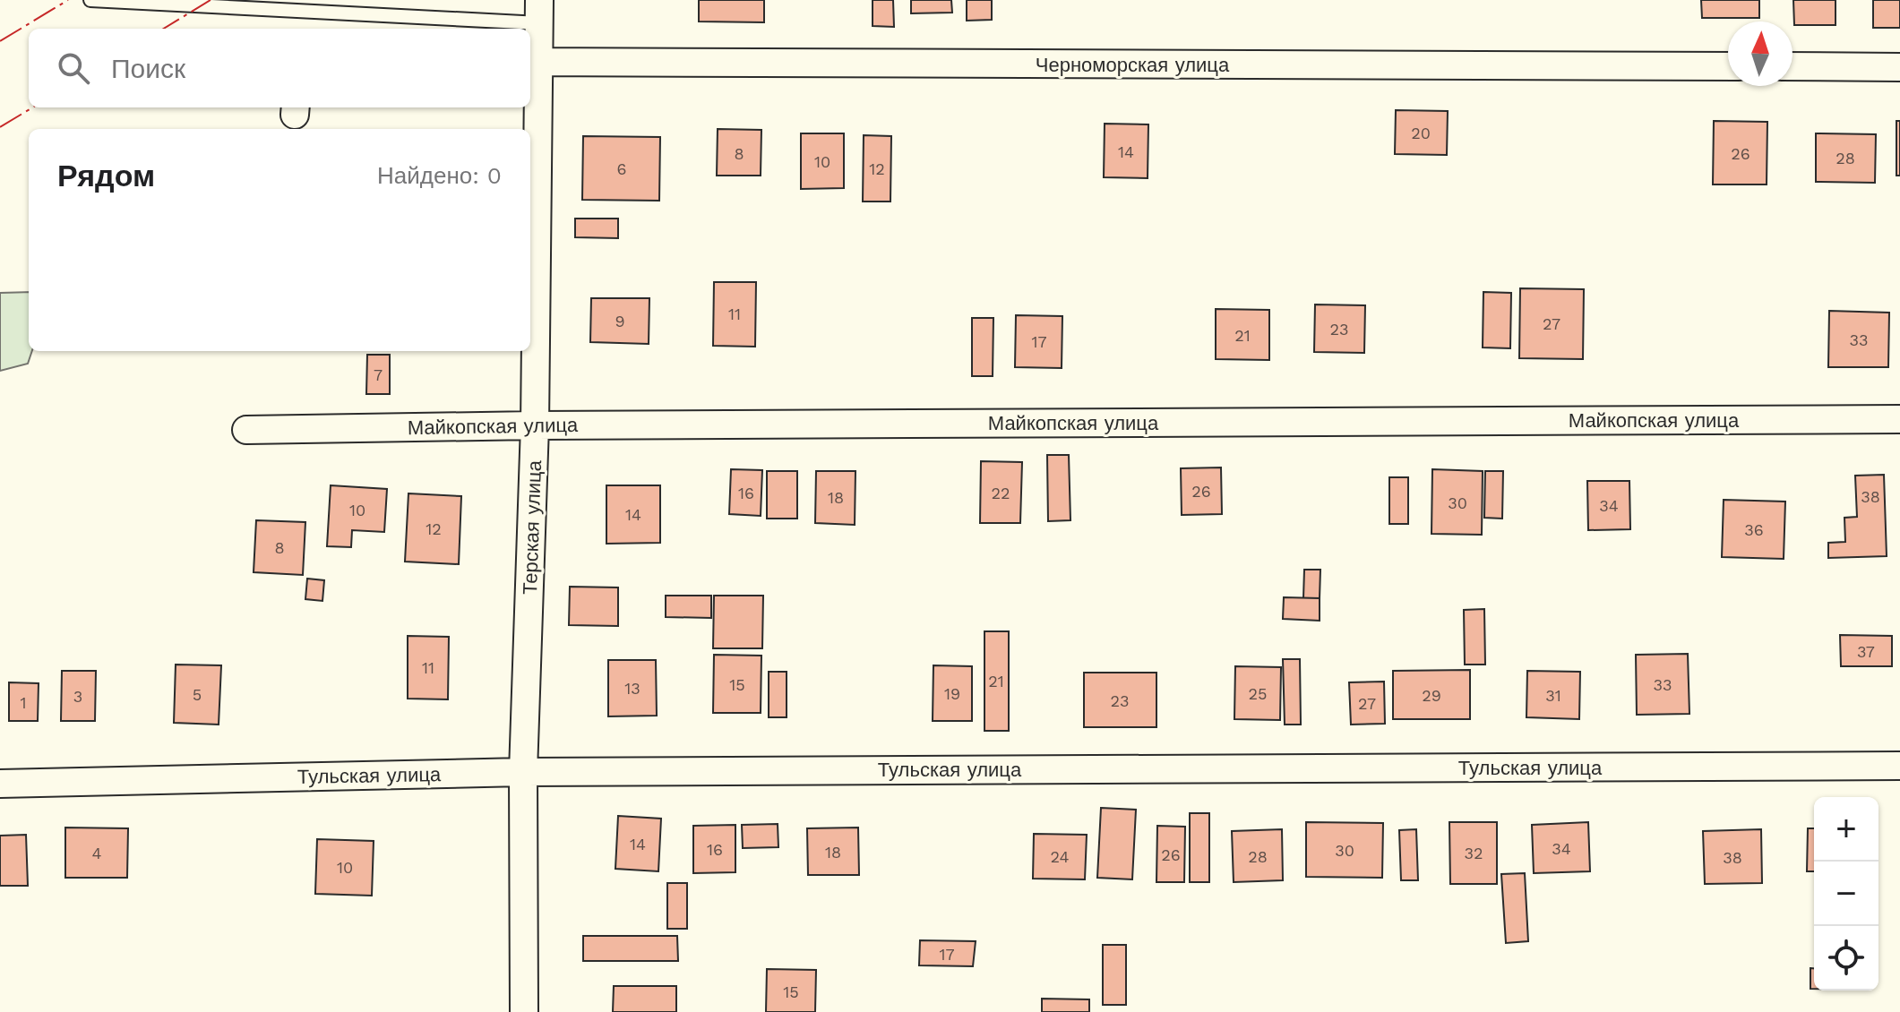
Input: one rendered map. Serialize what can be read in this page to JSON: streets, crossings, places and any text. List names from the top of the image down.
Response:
{
  "streets": {
    "street": [
      "Черноморская улица",
      "Майкопская улица",
      "Терская улица",
      "Тульская улица"
    ]
  },
  "crossings": [
    ["Черноморская улица", "Терская улица"],
    ["Майкопская улица", "Терская улица"],
    ["Терская улица", "Тульская улица"]
  ],
  "house_numbers": [
    "20",
    "14",
    "8",
    "26",
    "28",
    "10",
    "6",
    "12",
    "11",
    "9",
    "27",
    "23",
    "21",
    "33",
    "17",
    "7",
    "26",
    "16",
    "22",
    "38",
    "18",
    "30",
    "34",
    "10",
    "14",
    "12",
    "36",
    "8",
    "37",
    "11",
    "21",
    "15",
    "33",
    "13",
    "19",
    "25",
    "5",
    "29",
    "31",
    "3",
    "23",
    "1",
    "27",
    "14",
    "34",
    "16",
    "30",
    "18",
    "4",
    "32",
    "26",
    "24",
    "28",
    "38",
    "10",
    "17",
    "15"
  ],
  "north": "top",
  "page": {
    "search": "Поиск",
    "heading": ["Рядом", "Найдено: 0"],
    "map_buttons": ["+", "−"]
  }
}
